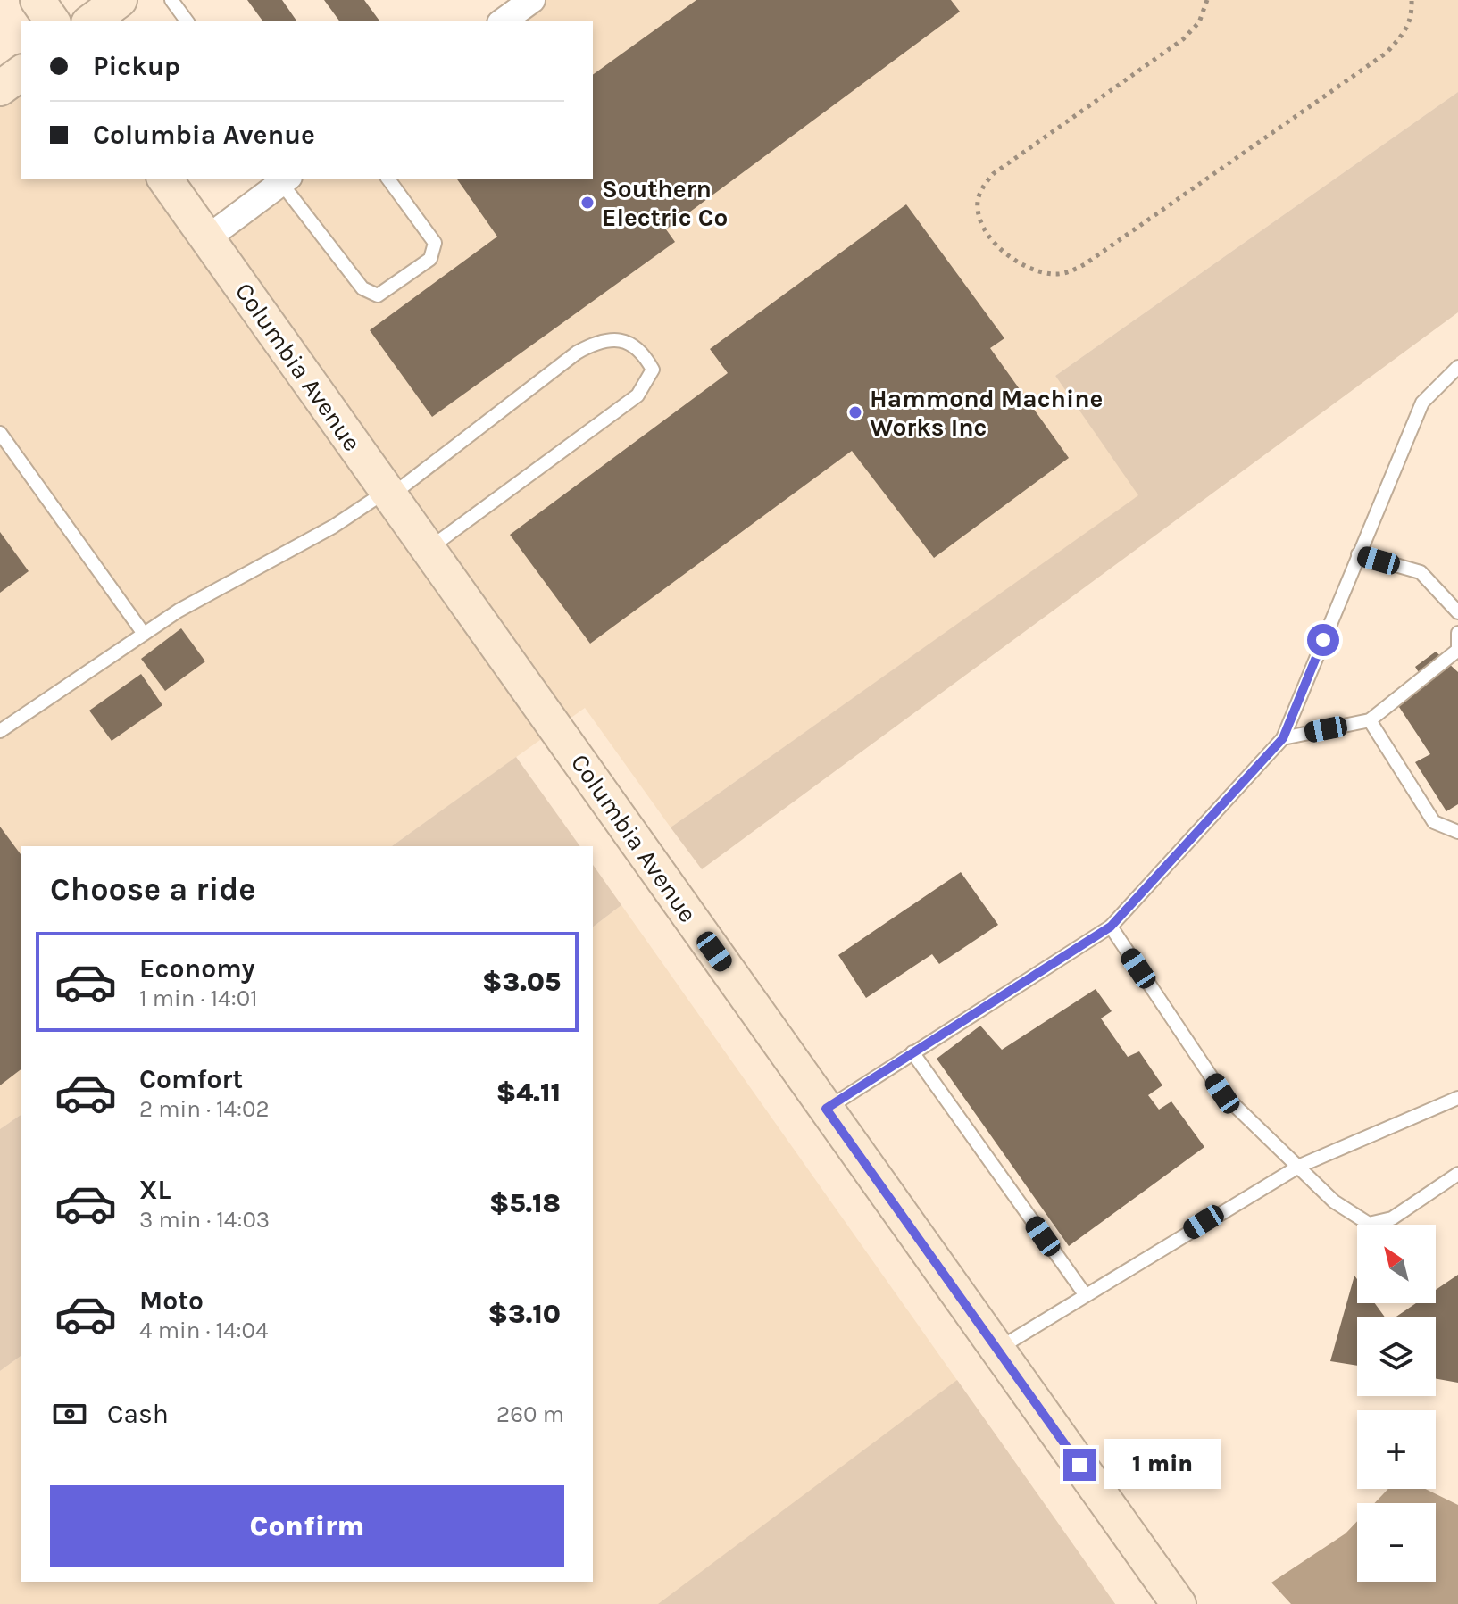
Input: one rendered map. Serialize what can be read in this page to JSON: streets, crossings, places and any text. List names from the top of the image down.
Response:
{
  "streets": {
    "street": ["Columbia Avenue"]
  },
  "places": ["Southern Electric Co", "Hammond Machine Works Inc"],
  "north": "top left",
  "page": {
    "banner": ["Pickup", "Columbia Avenue"],
    "heading": "Choose a ride",
    "list": [
      {
        "name": "Economy",
        "note": "1 min · 14:01",
        "value": "$3.05"
      },
      {
        "name": "Comfort",
        "note": "2 min · 14:02",
        "value": "$4.11"
      },
      {
        "name": "XL",
        "note": "3 min · 14:03",
        "value": "$5.18"
      },
      {
        "name": "Moto",
        "note": "4 min · 14:04",
        "value": "$3.10"
      }
    ],
    "map_buttons": ["+", "−"],
    "pay": ["Cash", "260 m"],
    "bubble": "1 min",
    "buttons": "Confirm"
  }
}
